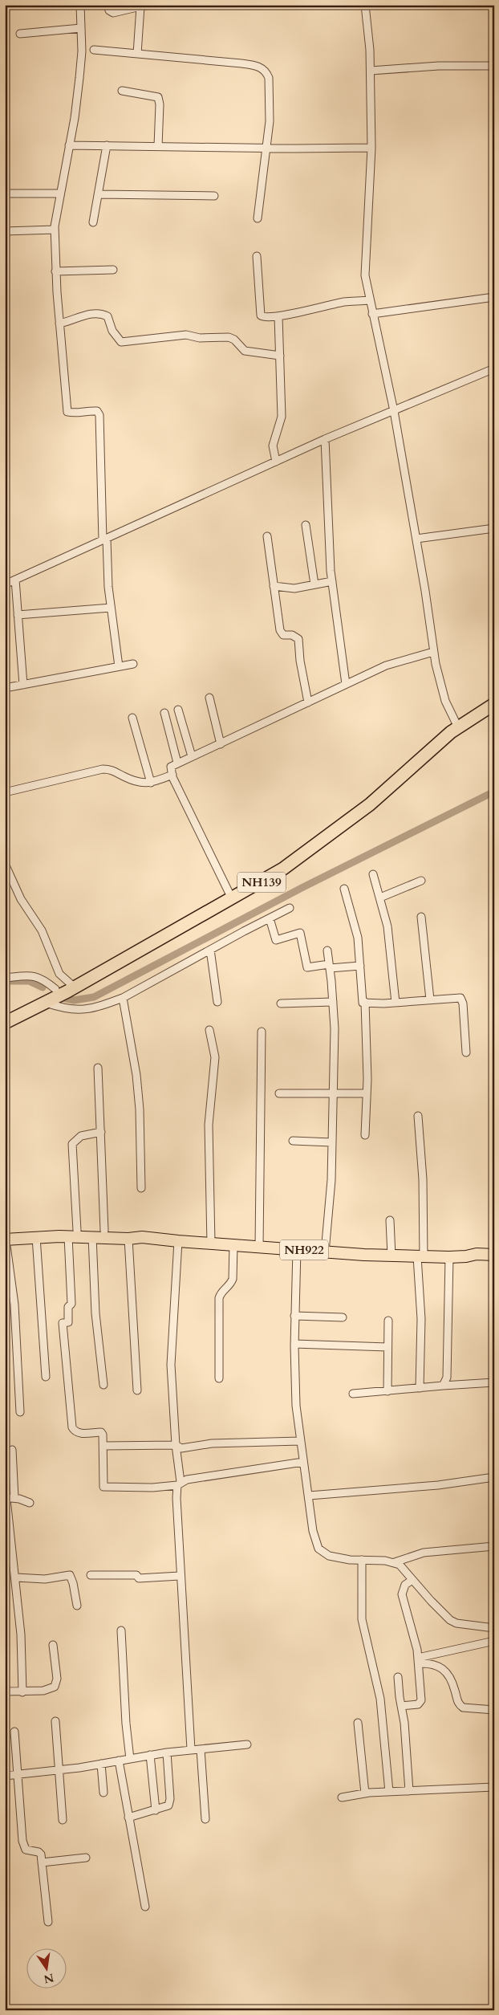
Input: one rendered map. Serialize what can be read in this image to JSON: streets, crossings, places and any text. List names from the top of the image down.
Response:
{
  "streets": {
    "highway": ["NH139"],
    "main road": ["NH922"]
  },
  "north": "bottom"
}
